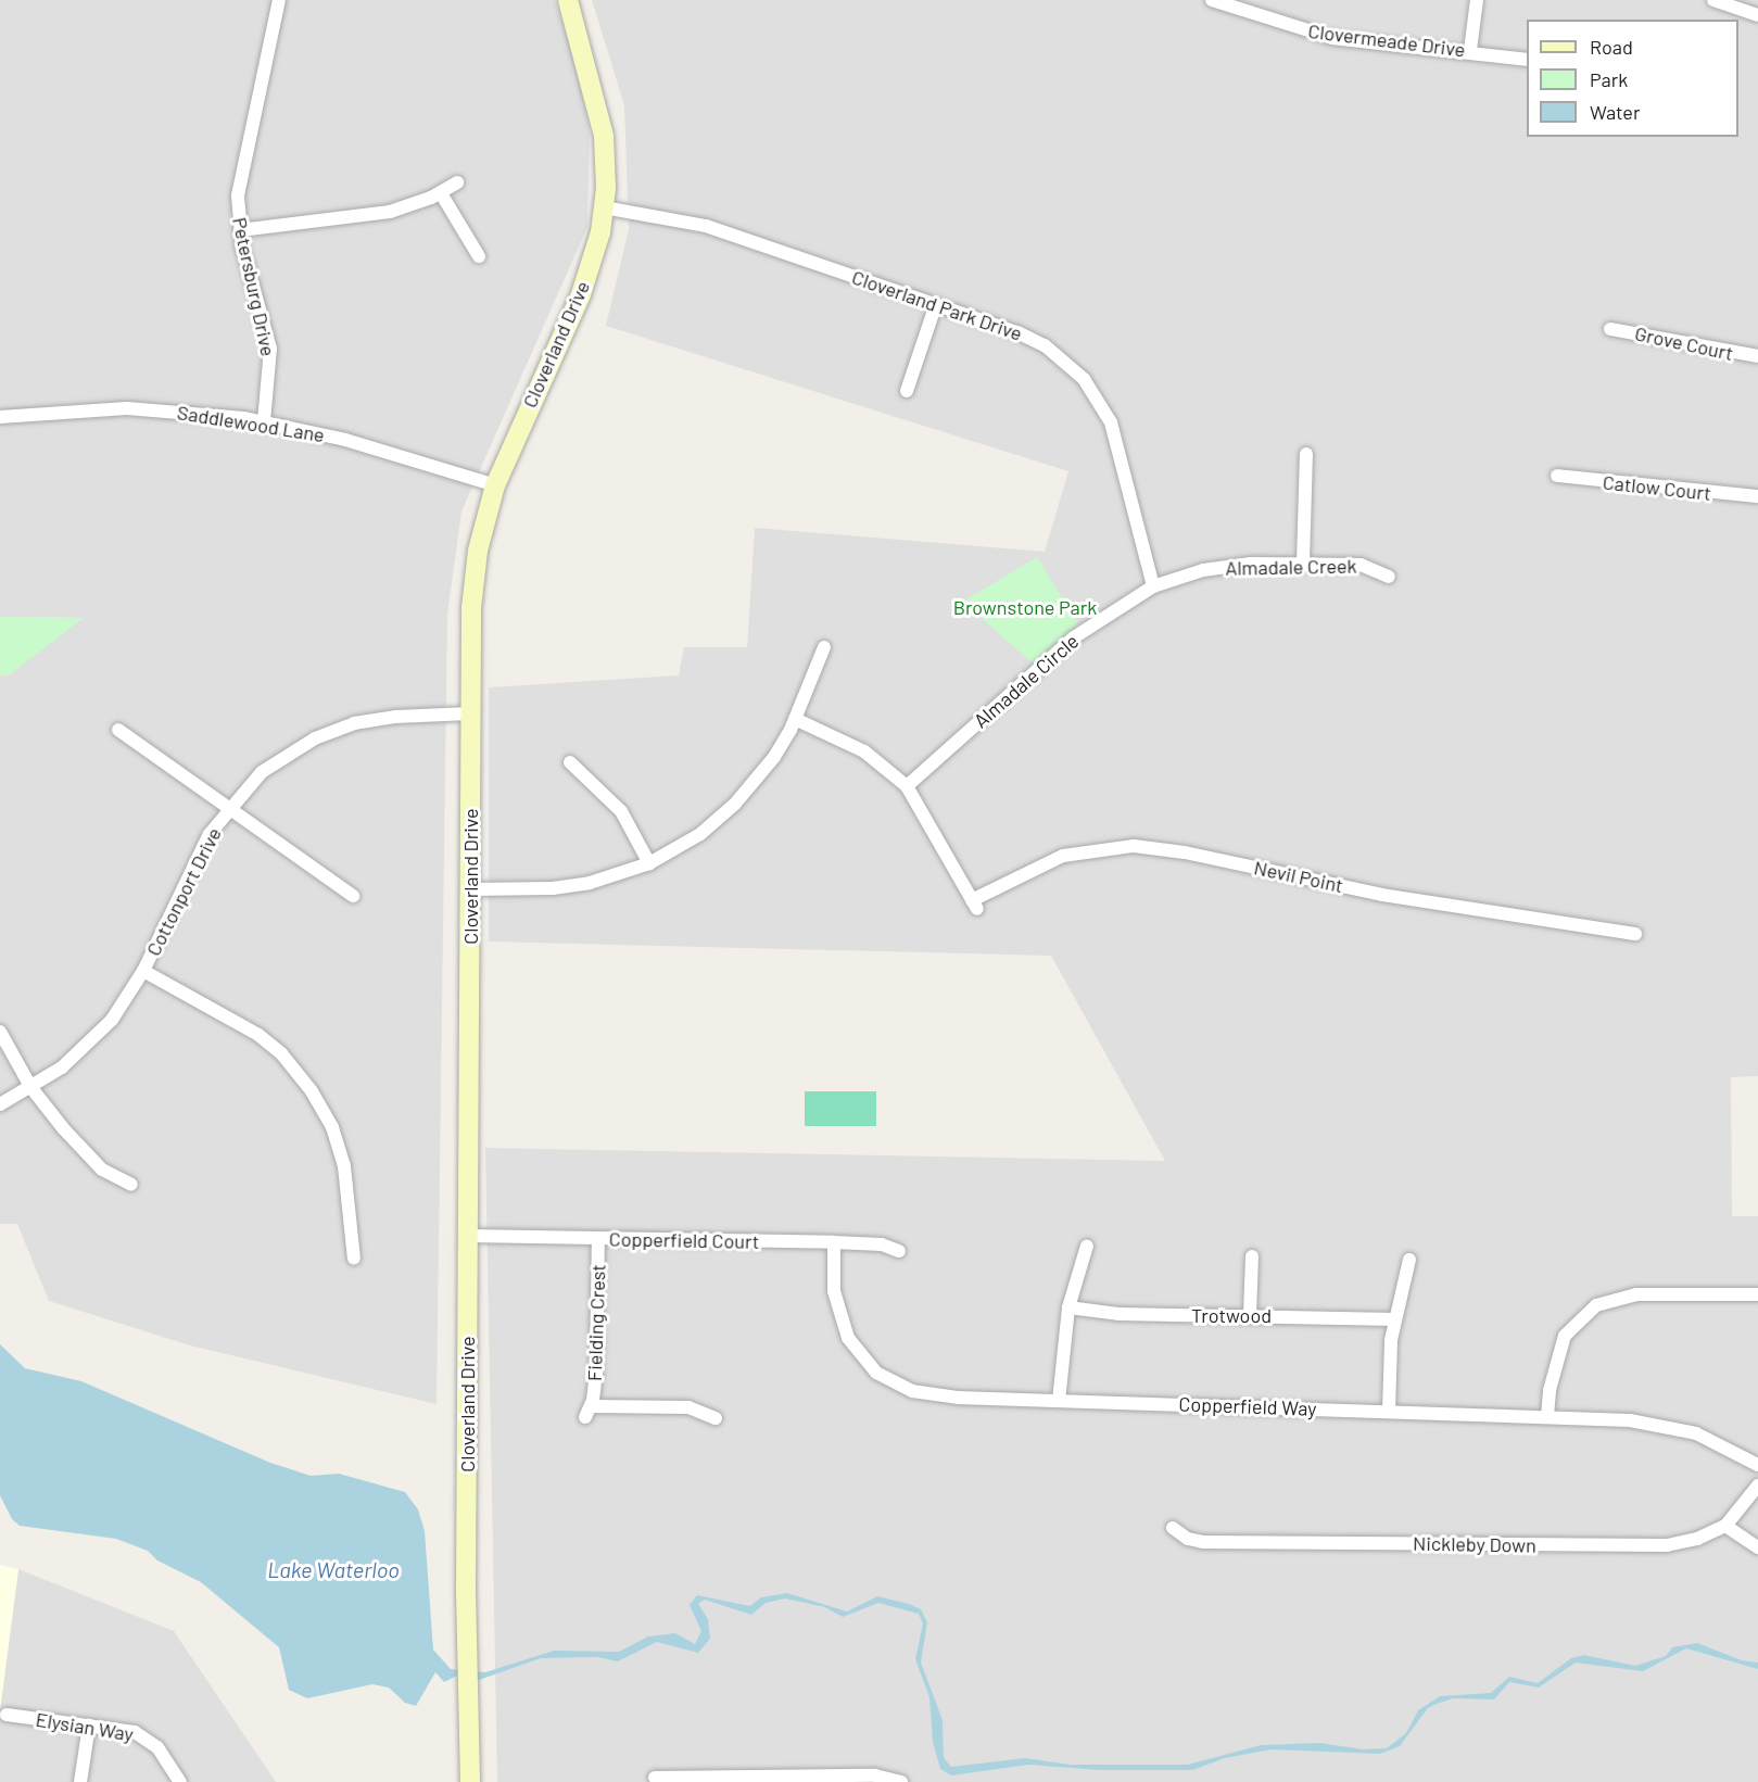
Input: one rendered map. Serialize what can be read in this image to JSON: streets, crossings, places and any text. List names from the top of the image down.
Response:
{
  "streets": {
    "main road": ["Cloverland Drive"],
    "street": [
      "Clovermeade Drive",
      "Petersburg Drive",
      "Cloverland Park Drive",
      "Grove Court",
      "Saddlewood Lane",
      "Catlow Court",
      "Almadale Creek",
      "Almadale Circle",
      "Nevil Point",
      "Cottonport Drive",
      "Copperfield Court",
      "Trotwood",
      "Fielding Crest",
      "Copperfield Way",
      "Nickleby Down",
      "Elysian Way"
    ]
  },
  "crossings": [
    ["Petersburg Drive", "Saddlewood Lane"],
    ["Cloverland Park Drive", "Cloverland Drive"],
    ["Cloverland Park Drive", "Almadale Creek"],
    ["Cloverland Park Drive", "Almadale Circle"],
    ["Cloverland Drive", "Saddlewood Lane"],
    ["Cloverland Drive", "Cottonport Drive"],
    ["Cloverland Drive", "Copperfield Court"],
    ["Almadale Creek", "Almadale Circle"],
    ["Almadale Circle", "Nevil Point"],
    ["Copperfield Court", "Fielding Crest"],
    ["Copperfield Court", "Copperfield Way"]
  ],
  "water": ["Lake Waterloo"],
  "parks": ["Brownstone Park"],
  "legend": ["Road", "Park", "Water"]
}
